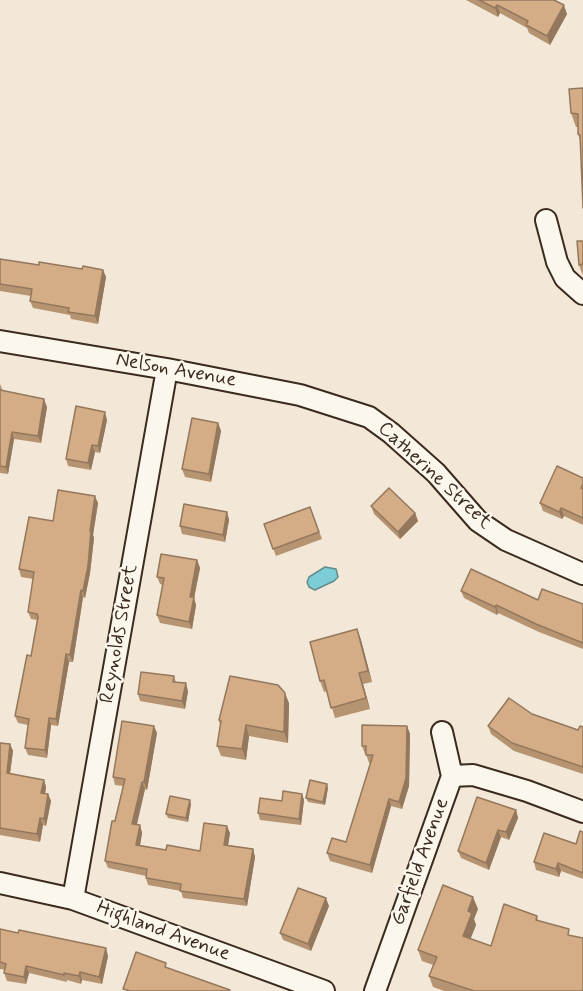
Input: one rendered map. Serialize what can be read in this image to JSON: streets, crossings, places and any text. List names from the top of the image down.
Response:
{
  "streets": {
    "street": [
      "Nelson Avenue",
      "Catherine Street",
      "Reynolds Street",
      "Garfield Avenue",
      "Highland Avenue"
    ]
  },
  "crossings": [
    ["Nelson Avenue", "Catherine Street"],
    ["Nelson Avenue", "Reynolds Street"],
    ["Reynolds Street", "Highland Avenue"]
  ]
}
